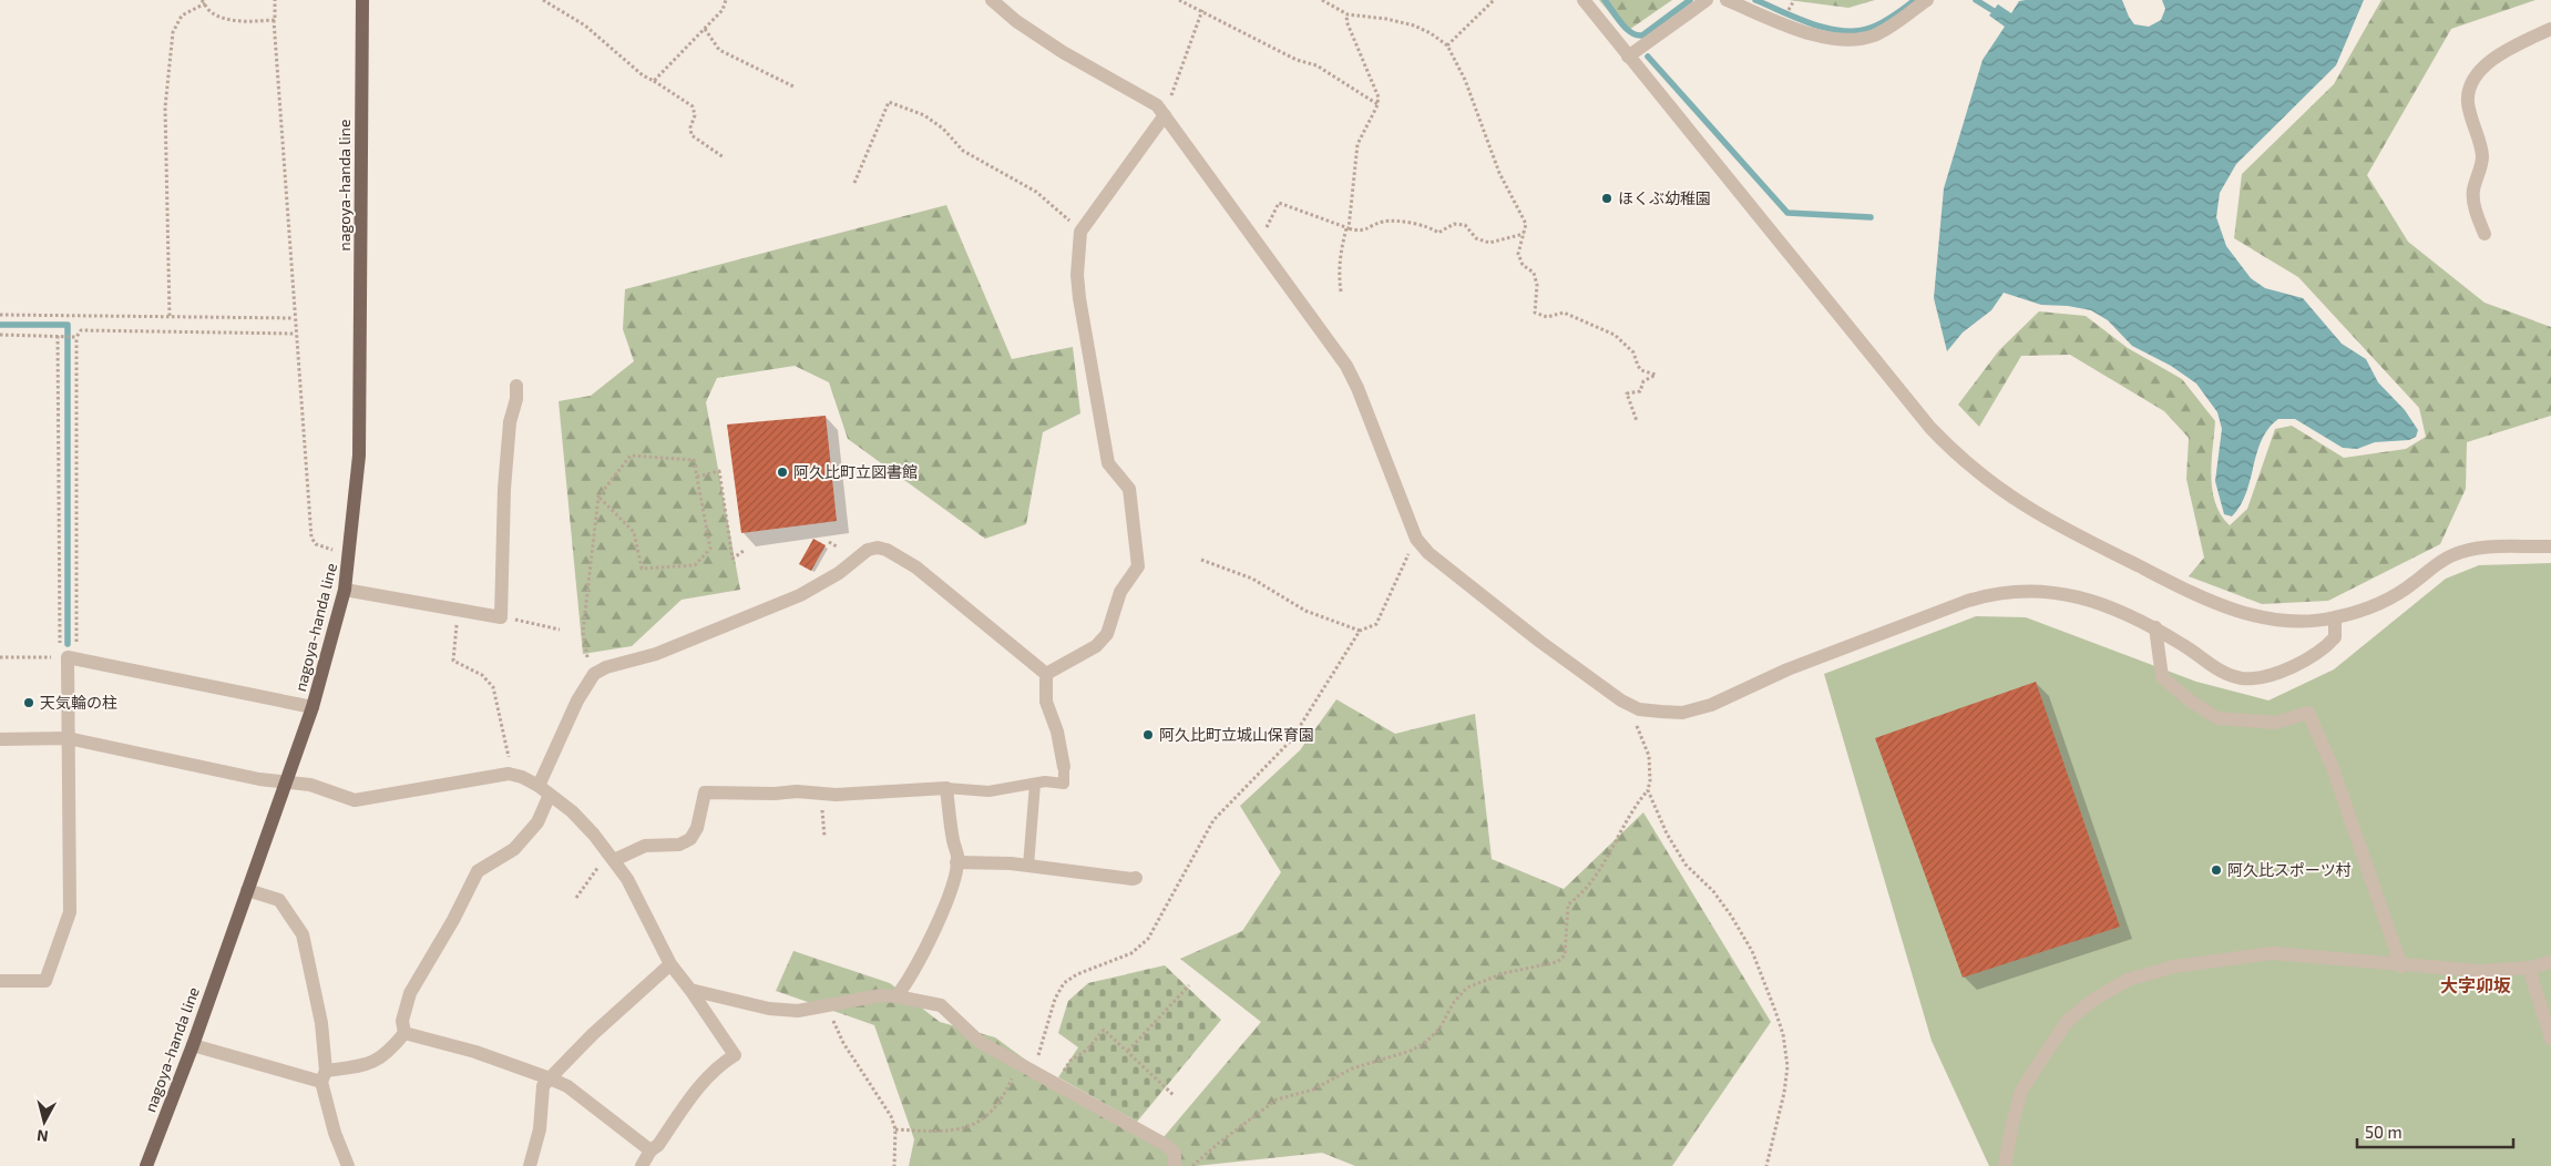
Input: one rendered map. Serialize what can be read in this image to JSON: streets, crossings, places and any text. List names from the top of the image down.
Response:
{
  "streets": {
    "main road": ["nagoya-handa line"]
  },
  "districts": ["大字卯坂"],
  "places": [
    "ほくぶ幼稚園",
    "阿久比町立図書館",
    "天気輪の柱",
    "阿久比町立城山保育園",
    "阿久比スポーツ村"
  ],
  "scale_bar": "50 m",
  "north": "bottom"
}
